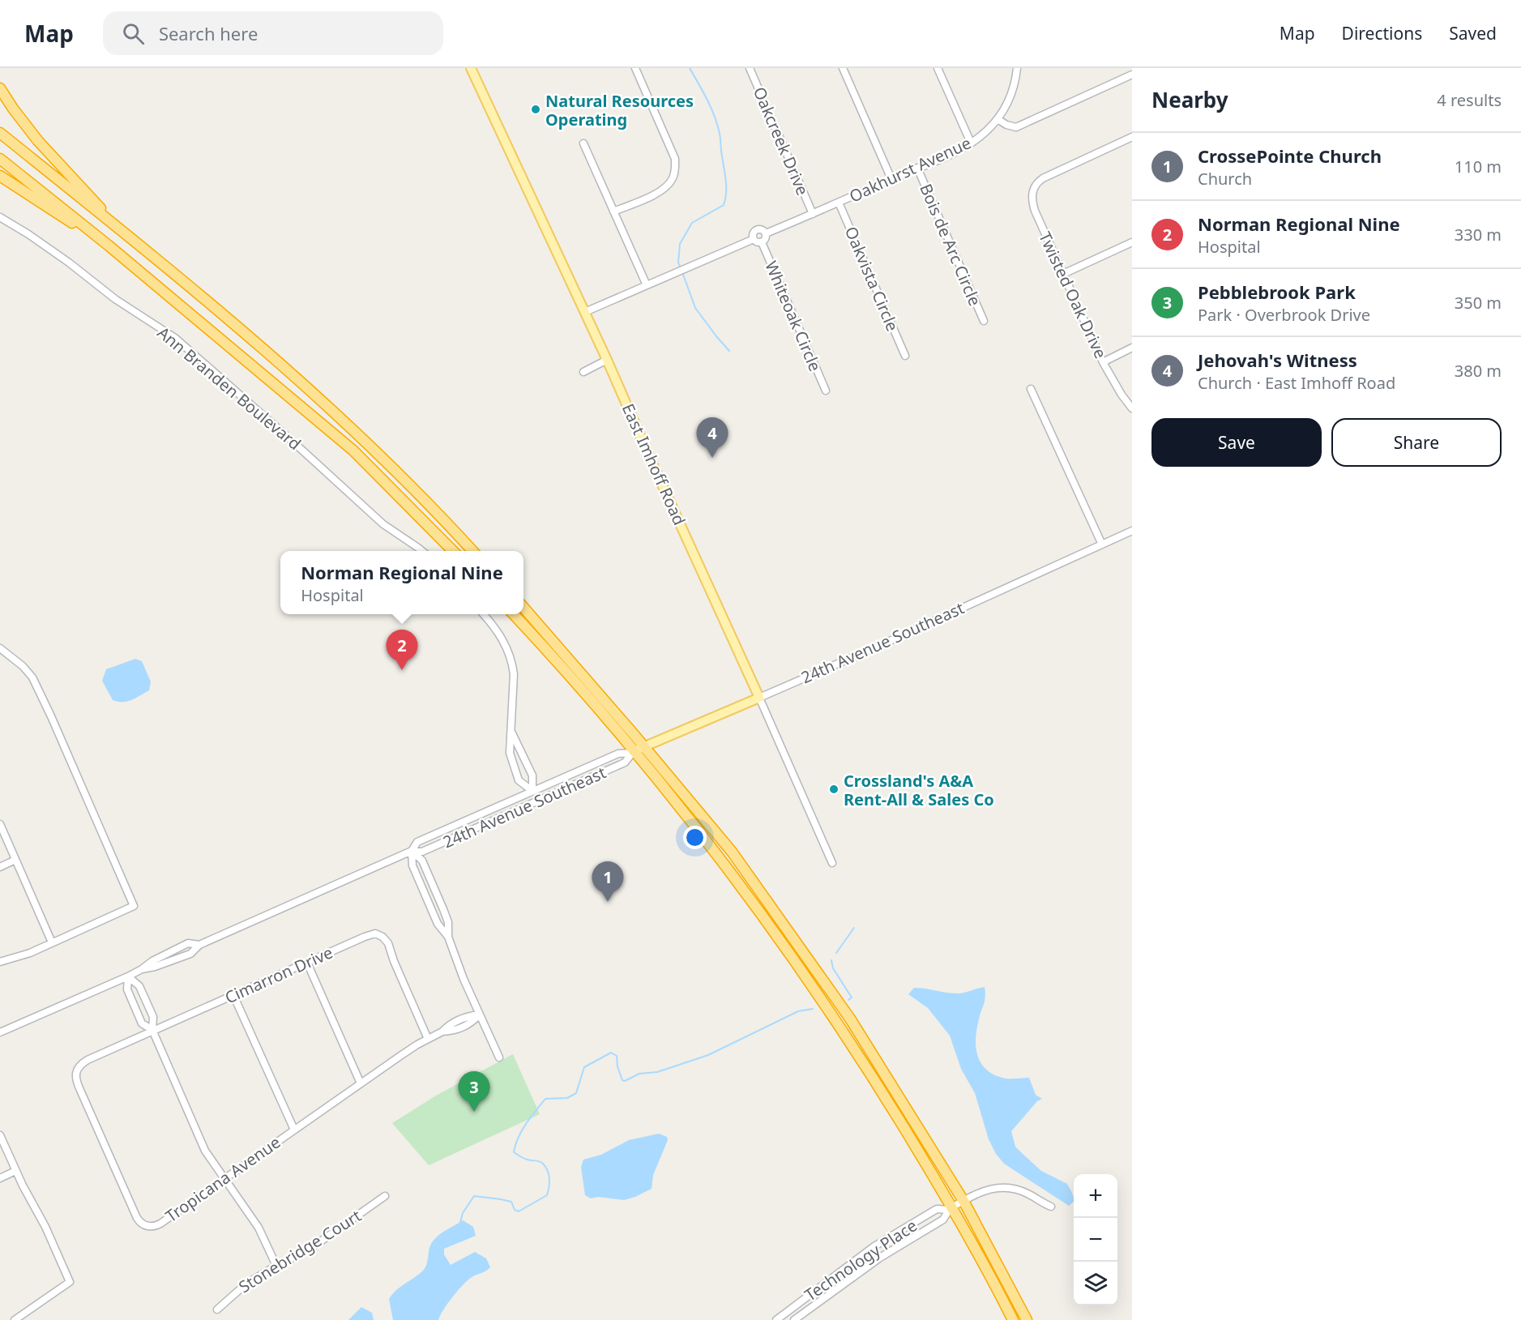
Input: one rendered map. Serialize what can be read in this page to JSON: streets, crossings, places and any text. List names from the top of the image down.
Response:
{
  "streets": {
    "main road": ["East Imhoff Road", "24th Avenue Southeast"],
    "street": [
      "Oakcreek Drive",
      "Oakhurst Avenue",
      "Bois de Arc Circle",
      "Oakvista Circle",
      "Twisted Oak Drive",
      "Whiteoak Circle",
      "Ann Branden Boulevard",
      "Cimarron Drive",
      "Tropicana Avenue",
      "Stonebridge Court",
      "Technology Place"
    ]
  },
  "crossings": [
    ["Oakcreek Drive", "Oakhurst Avenue"],
    ["Oakhurst Avenue", "Bois de Arc Circle"],
    ["Oakhurst Avenue", "Oakvista Circle"],
    ["Oakhurst Avenue", "Whiteoak Circle"],
    ["East Imhoff Road", "24th Avenue Southeast"],
    ["Cimarron Drive", "Tropicana Avenue"]
  ],
  "places": ["Natural Resources Operating", "Crossland's A&A Rent-All & Sales Co"],
  "page": {
    "header": "Map",
    "search": "Search here",
    "nav": ["Map", "Directions", "Saved"],
    "heading": ["Nearby", "4 results"],
    "list": [
      {
        "mark": "1",
        "name": "CrossePointe Church",
        "note": "Church",
        "value": "110 m"
      },
      {
        "mark": "2",
        "name": "Norman Regional Nine",
        "note": "Hospital",
        "value": "330 m"
      },
      {
        "mark": "3",
        "name": "Pebblebrook Park",
        "note": "Park · Overbrook Drive",
        "value": "350 m"
      },
      {
        "mark": "4",
        "name": "Jehovah's Witness",
        "note": "Church · East Imhoff Road",
        "value": "380 m"
      }
    ],
    "buttons": ["Save", "Share"],
    "pins": [
      "4",
      "2",
      "1",
      "3"
    ],
    "popup": ["Norman Regional Nine", "Hospital"],
    "map_buttons": ["+", "−"]
  }
}
